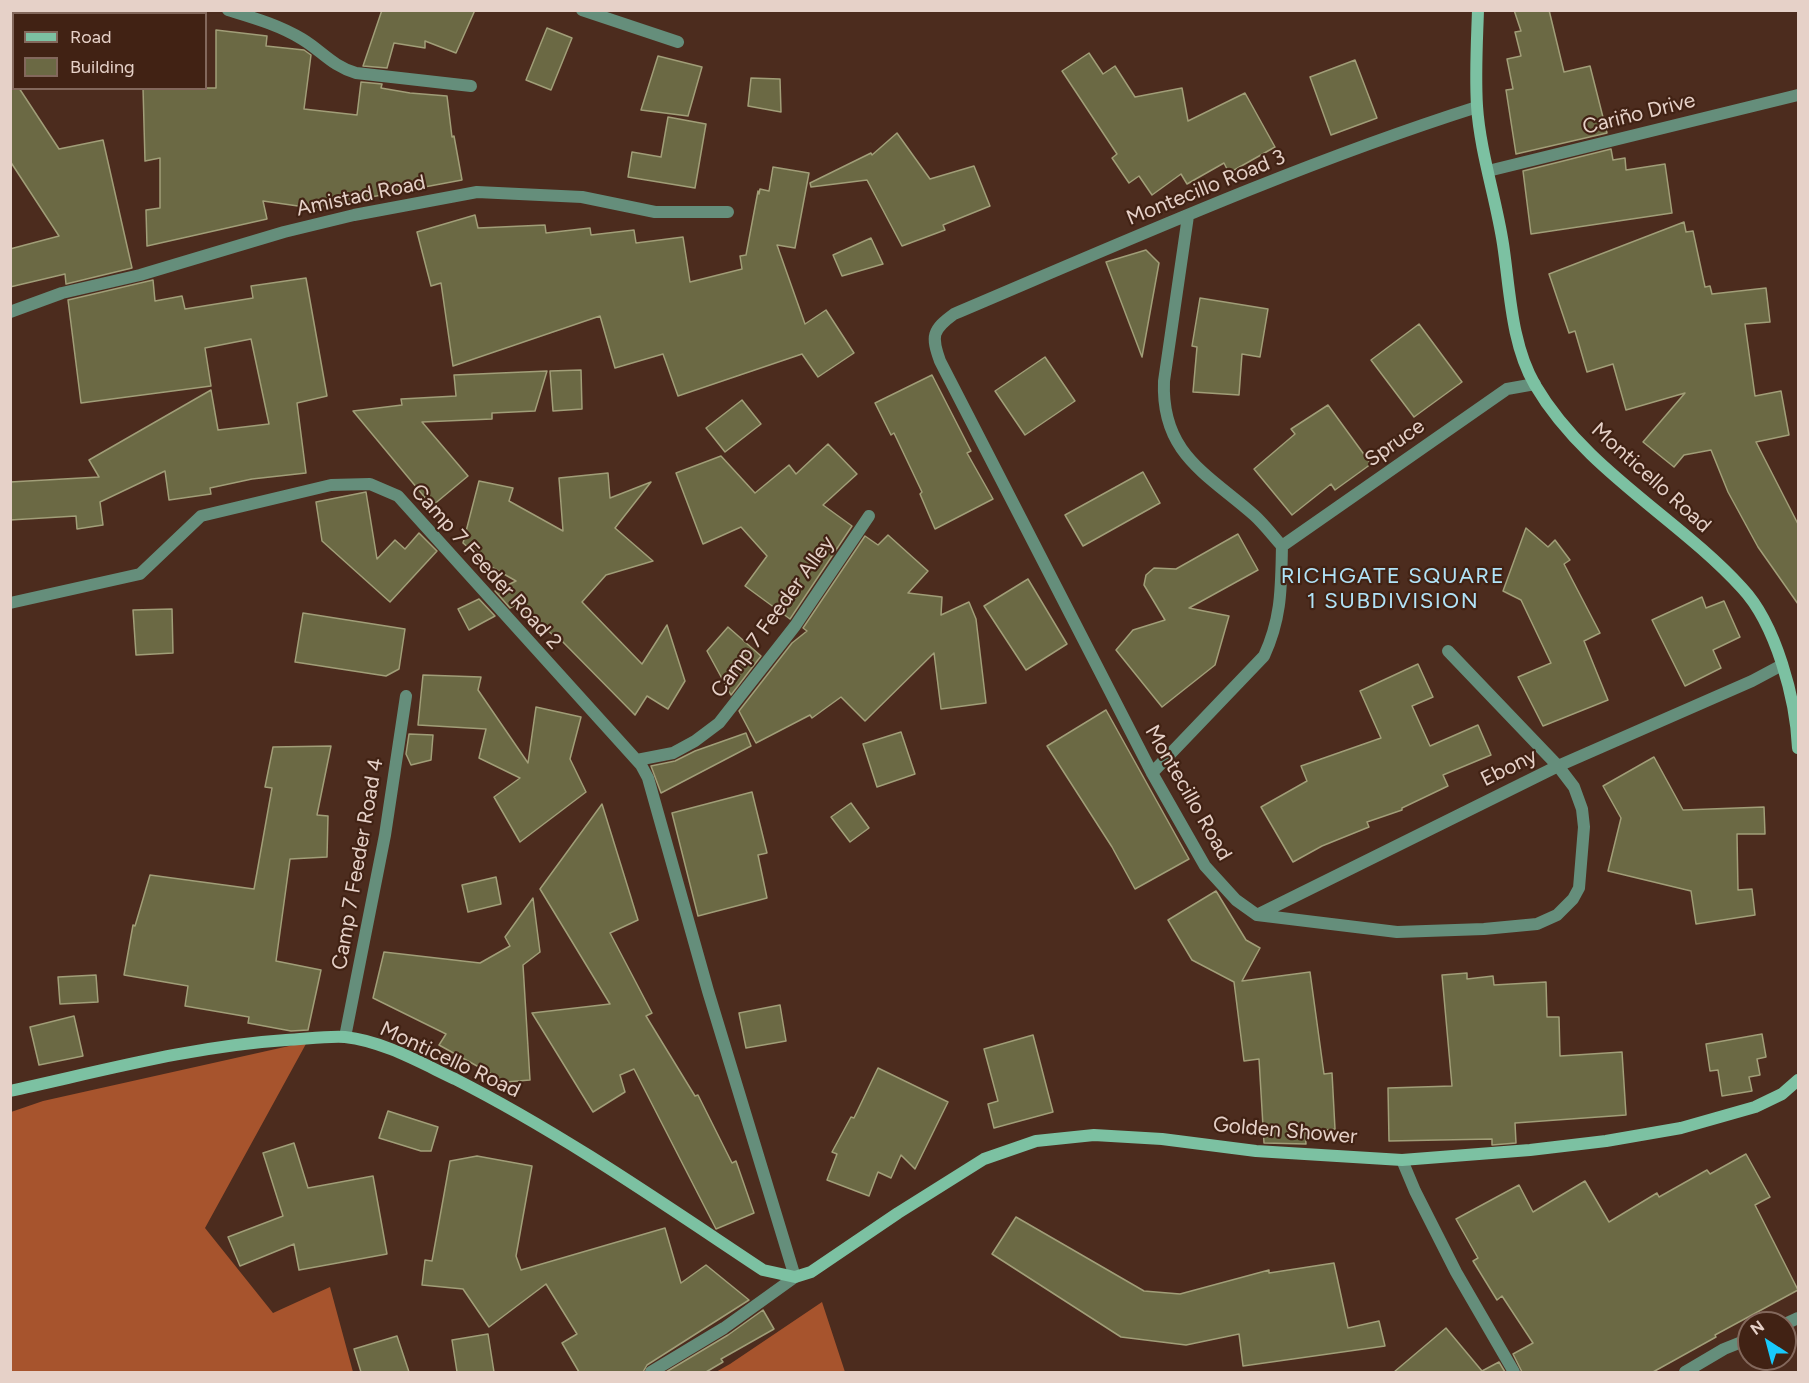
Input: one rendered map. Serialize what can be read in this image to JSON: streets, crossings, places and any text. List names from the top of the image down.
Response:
{
  "streets": {
    "main road": ["Monticello Road", "Golden Shower"],
    "street": [
      "Cariño Drive",
      "Montecillo Road 3",
      "Amistad Road",
      "Spruce",
      "Camp 7 Feeder Road 2",
      "Camp 7 Feeder Alley",
      "Ebony",
      "Montecillo Road",
      "Camp 7 Feeder Road 4"
    ]
  },
  "crossings": [
    ["Cariño Drive", "Monticello Road"],
    ["Montecillo Road 3", "Monticello Road"],
    ["Montecillo Road 3", "Montecillo Road"],
    ["Spruce", "Monticello Road"],
    ["Monticello Road", "Camp 7 Feeder Road 2"],
    ["Monticello Road", "Ebony"],
    ["Monticello Road", "Camp 7 Feeder Road 4"],
    ["Monticello Road", "Golden Shower"],
    ["Camp 7 Feeder Road 2", "Camp 7 Feeder Alley"],
    ["Camp 7 Feeder Road 2", "Golden Shower"],
    ["Ebony", "Montecillo Road"]
  ],
  "districts": ["RICHGATE SQUARE 1 SUBDIVISION"],
  "legend": ["Road", "Building"],
  "north": "top left"
}
